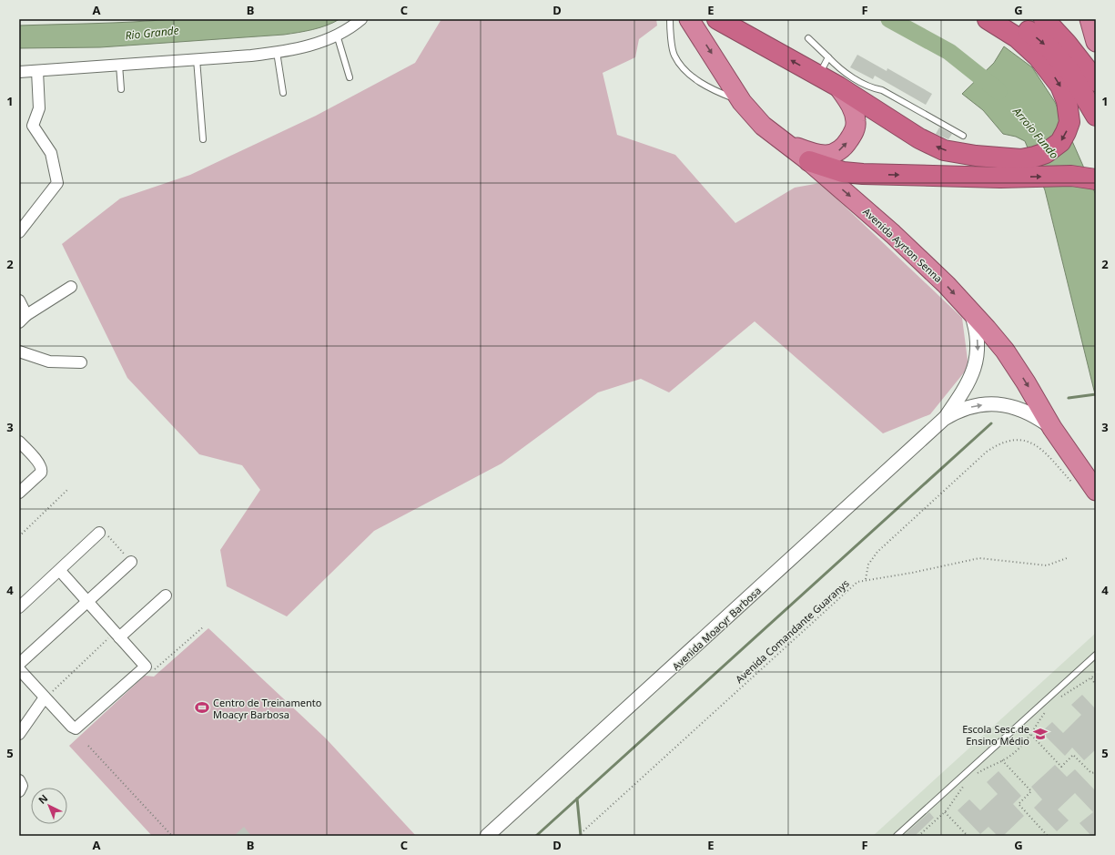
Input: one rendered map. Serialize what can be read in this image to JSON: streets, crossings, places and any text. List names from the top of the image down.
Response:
{
  "streets": {
    "highway": ["Avenida Ayrton Senna"],
    "street": ["Avenida Moacyr Barbosa"],
    "path": ["Avenida Comandante Guaranys"]
  },
  "crossings": [
    ["Avenida Ayrton Senna", "Avenida Moacyr Barbosa"]
  ],
  "one_way": ["Avenida Ayrton Senna"],
  "water": ["Rio Grande", "Arroio Fundo"],
  "places": {
    "sports": ["Centro de Treinamento Moacyr Barbosa"],
    "school or university": ["Escola Sesc de Ensino Médio"]
  },
  "north": "top left",
  "grid": {
    "columns": [
      "A",
      "B",
      "C",
      "D",
      "E",
      "F",
      "G"
    ],
    "rows": [
      "1",
      "2",
      "3",
      "4",
      "5"
    ]
  }
}
